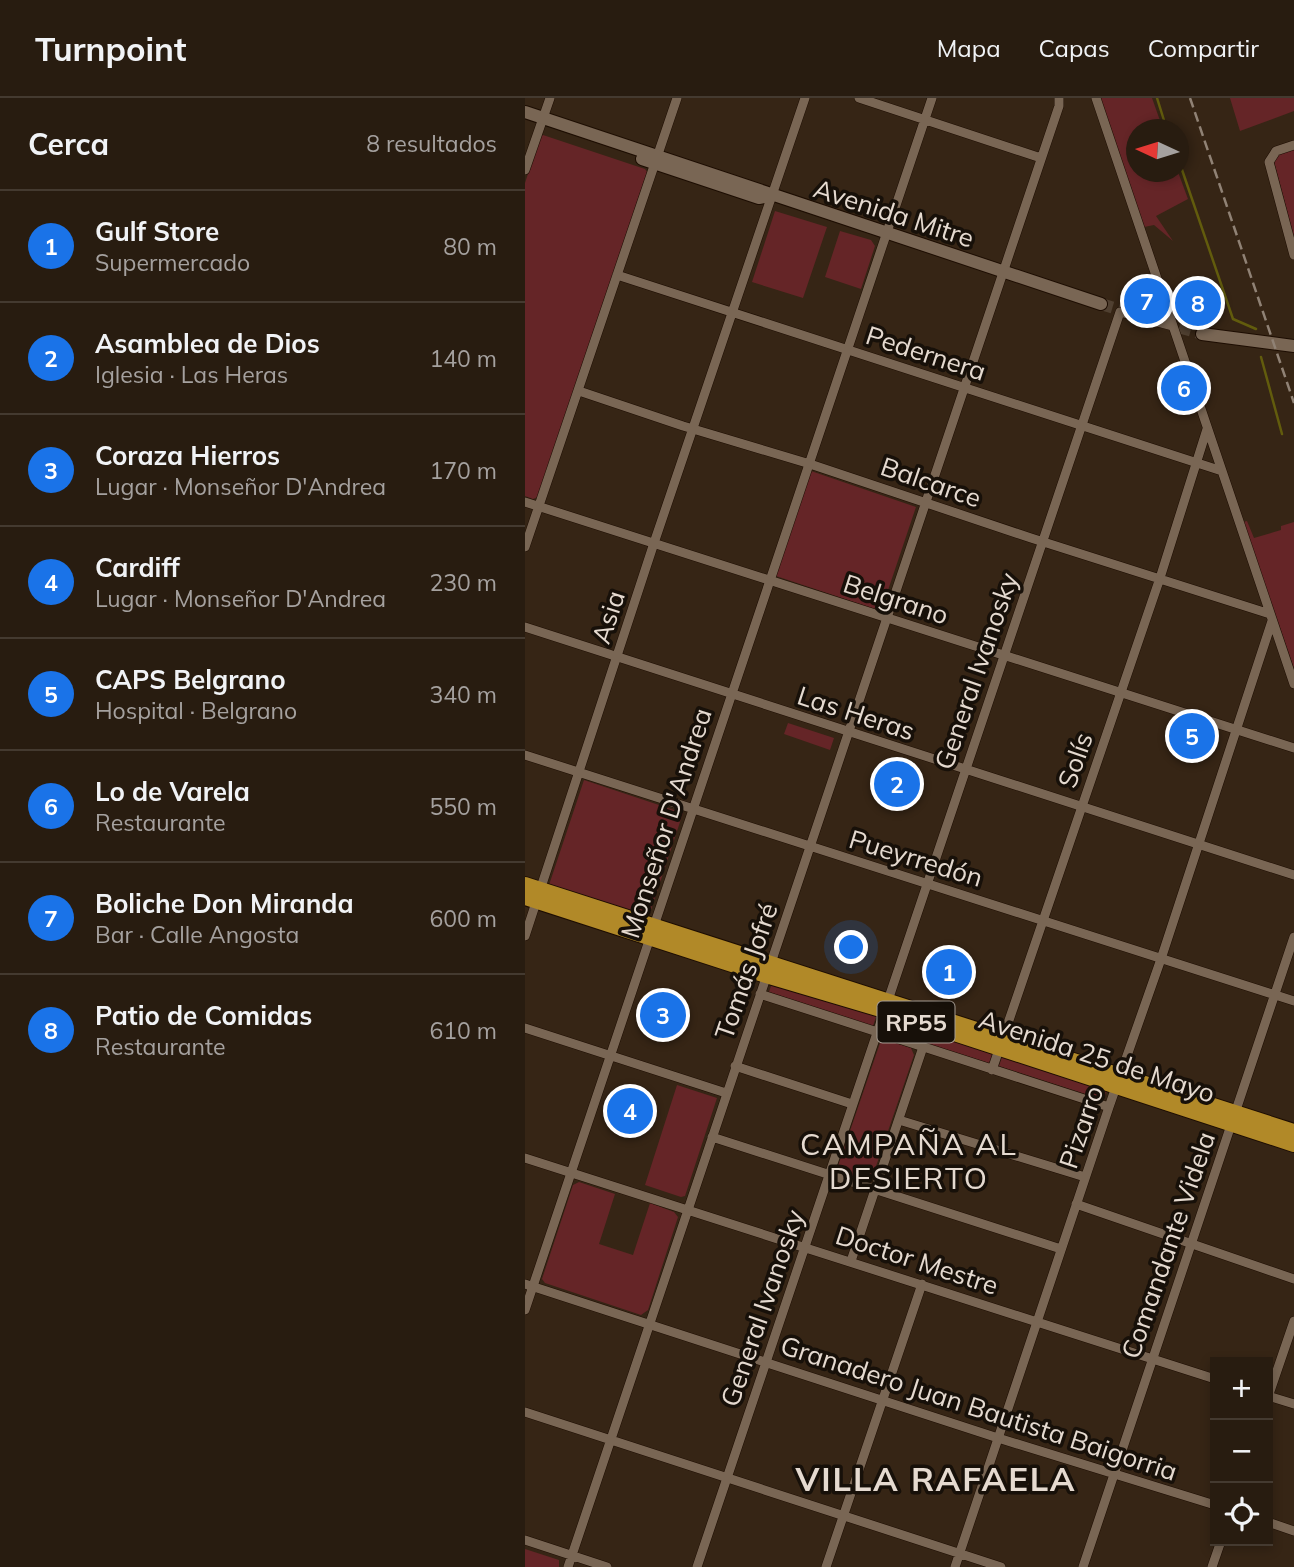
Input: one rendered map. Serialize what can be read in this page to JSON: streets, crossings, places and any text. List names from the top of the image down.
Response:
{
  "streets": {
    "main road": ["Avenida Mitre", "RP55", "Avenida 25 de Mayo"],
    "street": [
      "Pedernera",
      "Balcarce",
      "Belgrano",
      "Asia",
      "General Ivanosky",
      "Las Heras",
      "Solís",
      "Monseñor D'Andrea",
      "Pueyrredón",
      "Tomás Jofré",
      "Pizarro",
      "Comandante Videla",
      "Doctor Mestre",
      "Granadero Juan Bautista Baigorria"
    ]
  },
  "crossings": [
    ["Avenida Mitre", "Asia"],
    ["Avenida Mitre", "Monseñor D'Andrea"],
    ["Avenida Mitre", "Tomás Jofré"],
    ["Pedernera", "Asia"],
    ["Pedernera", "General Ivanosky"],
    ["Pedernera", "Solís"],
    ["Pedernera", "Monseñor D'Andrea"],
    ["Pedernera", "Tomás Jofré"],
    ["Balcarce", "Asia"],
    ["Balcarce", "General Ivanosky"],
    ["Balcarce", "Solís"],
    ["Balcarce", "Monseñor D'Andrea"],
    ["Balcarce", "Tomás Jofré"],
    ["Balcarce", "Pizarro"],
    ["Belgrano", "Asia"],
    ["Belgrano", "General Ivanosky"],
    ["Belgrano", "Solís"],
    ["Belgrano", "Monseñor D'Andrea"],
    ["Belgrano", "Tomás Jofré"],
    ["Belgrano", "Pizarro"],
    ["Asia", "Las Heras"],
    ["Asia", "Pueyrredón"],
    ["Asia", "Avenida 25 de Mayo"],
    ["General Ivanosky", "Las Heras"],
    ["General Ivanosky", "Pueyrredón"],
    ["General Ivanosky", "Avenida 25 de Mayo"],
    ["General Ivanosky", "Doctor Mestre"],
    ["General Ivanosky", "Granadero Juan Bautista Baigorria"],
    ["Las Heras", "Solís"],
    ["Las Heras", "Monseñor D'Andrea"],
    ["Las Heras", "Tomás Jofré"],
    ["Las Heras", "Pizarro"],
    ["Solís", "Pueyrredón"],
    ["Solís", "Avenida 25 de Mayo"],
    ["Monseñor D'Andrea", "Pueyrredón"],
    ["Monseñor D'Andrea", "Avenida 25 de Mayo"],
    ["Monseñor D'Andrea", "Doctor Mestre"],
    ["Monseñor D'Andrea", "Granadero Juan Bautista Baigorria"],
    ["Pueyrredón", "Tomás Jofré"],
    ["Pueyrredón", "Pizarro"],
    ["Pueyrredón", "Comandante Videla"],
    ["Tomás Jofré", "Avenida 25 de Mayo"],
    ["Tomás Jofré", "Doctor Mestre"],
    ["Tomás Jofré", "Granadero Juan Bautista Baigorria"],
    ["Avenida 25 de Mayo", "Pizarro"],
    ["Avenida 25 de Mayo", "Comandante Videla"],
    ["Pizarro", "Doctor Mestre"],
    ["Pizarro", "Granadero Juan Bautista Baigorria"],
    ["Comandante Videla", "Doctor Mestre"],
    ["Comandante Videla", "Granadero Juan Bautista Baigorria"]
  ],
  "districts": ["CAMPAÑA AL DESIERTO", "VILLA RAFAELA"],
  "north": "left",
  "page": {
    "header": "Turnpoint",
    "nav": ["Mapa", "Capas", "Compartir"],
    "heading": ["Cerca", "8 resultados"],
    "list": [
      {
        "mark": "1",
        "name": "Gulf Store",
        "note": "Supermercado",
        "value": "80 m"
      },
      {
        "mark": "2",
        "name": "Asamblea de Dios",
        "note": "Iglesia · Las Heras",
        "value": "140 m"
      },
      {
        "mark": "3",
        "name": "Coraza Hierros",
        "note": "Lugar · Monseñor D'Andrea",
        "value": "170 m"
      },
      {
        "mark": "4",
        "name": "Cardiff",
        "note": "Lugar · Monseñor D'Andrea",
        "value": "230 m"
      },
      {
        "mark": "5",
        "name": "CAPS Belgrano",
        "note": "Hospital · Belgrano",
        "value": "340 m"
      },
      {
        "mark": "6",
        "name": "Lo de Varela",
        "note": "Restaurante",
        "value": "550 m"
      },
      {
        "mark": "7",
        "name": "Boliche Don Miranda",
        "note": "Bar · Calle Angosta",
        "value": "600 m"
      },
      {
        "mark": "8",
        "name": "Patio de Comidas",
        "note": "Restaurante",
        "value": "610 m"
      }
    ],
    "pins": [
      "7",
      "8",
      "6",
      "5",
      "2",
      "1",
      "3",
      "4"
    ],
    "map_buttons": ["+", "−"]
  }
}
